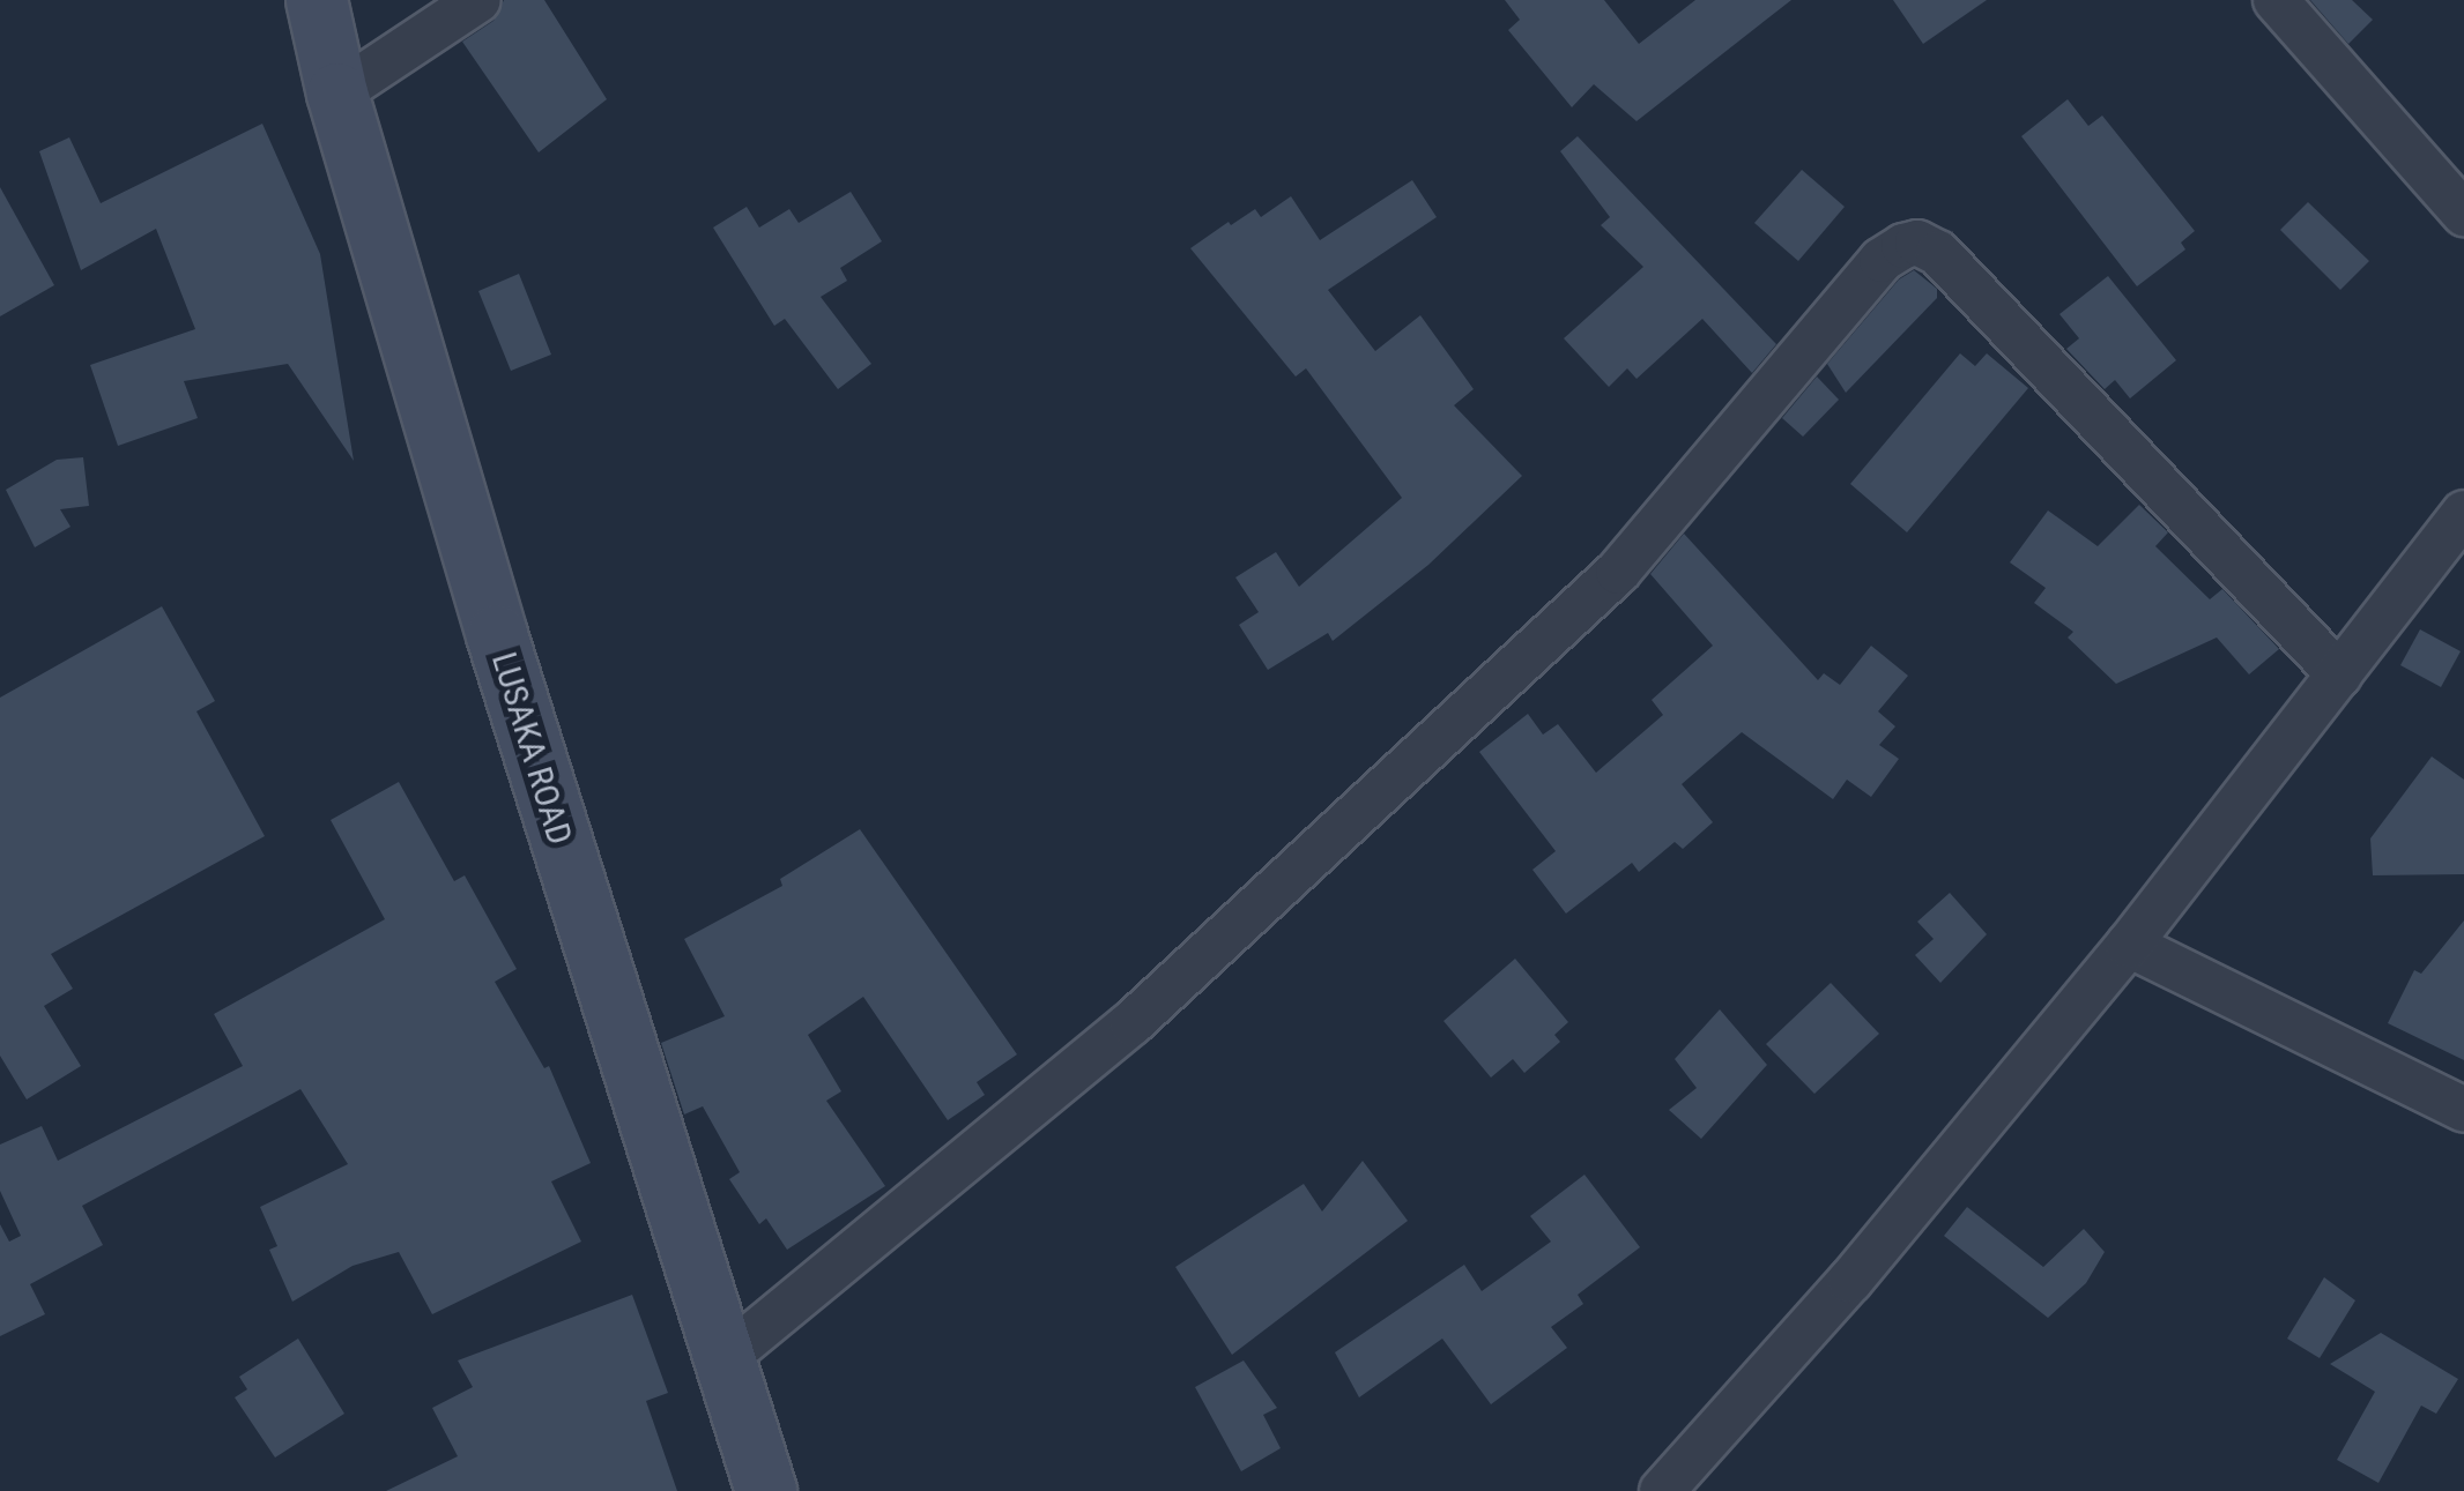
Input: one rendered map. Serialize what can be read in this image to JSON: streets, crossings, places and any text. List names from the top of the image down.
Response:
{
  "streets": {
    "street": ["LUSAKA ROAD"]
  }
}
